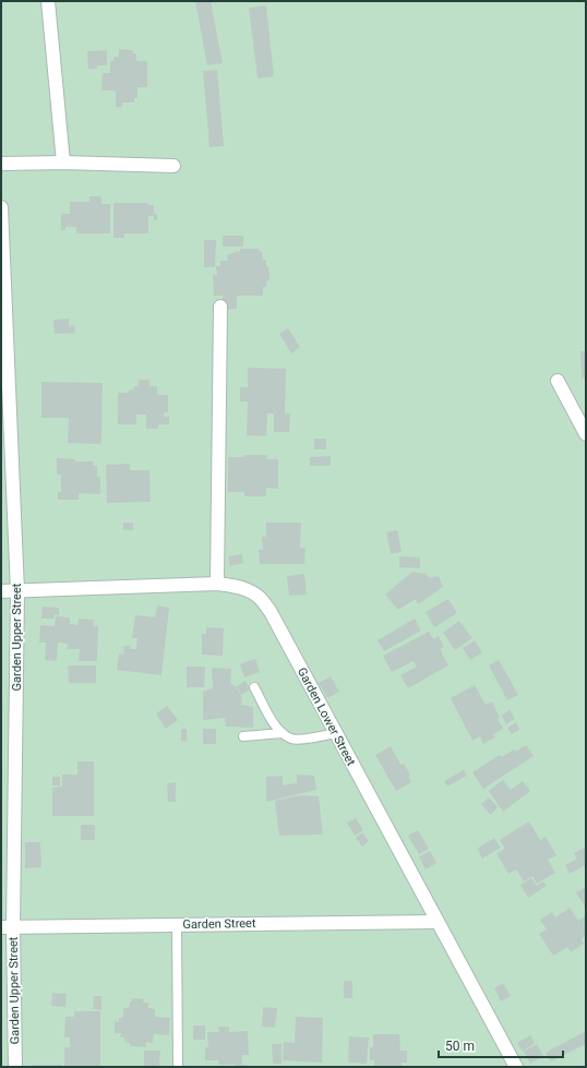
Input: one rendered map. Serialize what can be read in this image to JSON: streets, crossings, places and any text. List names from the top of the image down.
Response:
{
  "streets": {
    "street": ["Garden Upper Street", "Garden Lower Street", "Garden Street"]
  },
  "crossings": [
    ["Garden Upper Street", "Garden Lower Street"],
    ["Garden Upper Street", "Garden Street"],
    ["Garden Lower Street", "Garden Street"]
  ],
  "scale_bar": "50 m"
}
